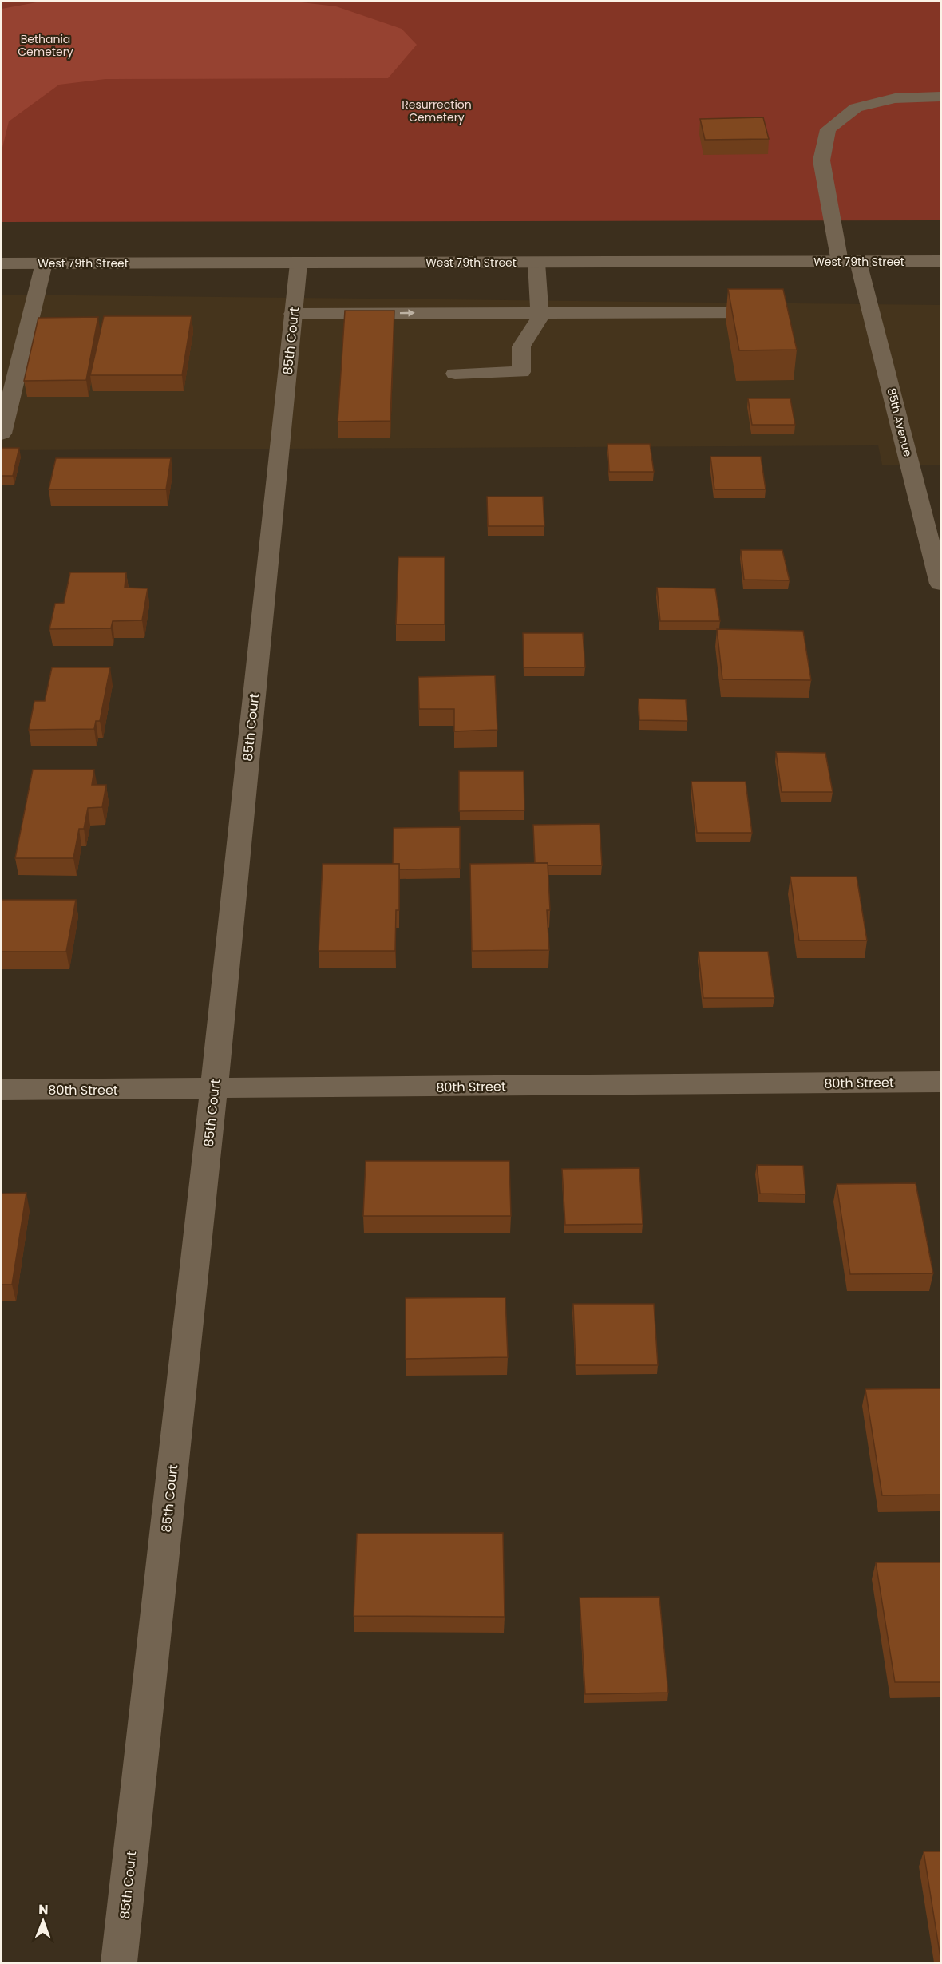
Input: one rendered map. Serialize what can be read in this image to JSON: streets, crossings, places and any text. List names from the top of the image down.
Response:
{
  "streets": {
    "street": [
      "West 79th Street",
      "85th Court",
      "85th Avenue",
      "80th Street"
    ]
  },
  "crossings": [
    ["West 79th Street", "85th Court"],
    ["West 79th Street", "85th Avenue"],
    ["85th Court", "80th Street"]
  ],
  "parks": ["Bethania Cemetery", "Resurrection Cemetery"],
  "north": "top"
}
